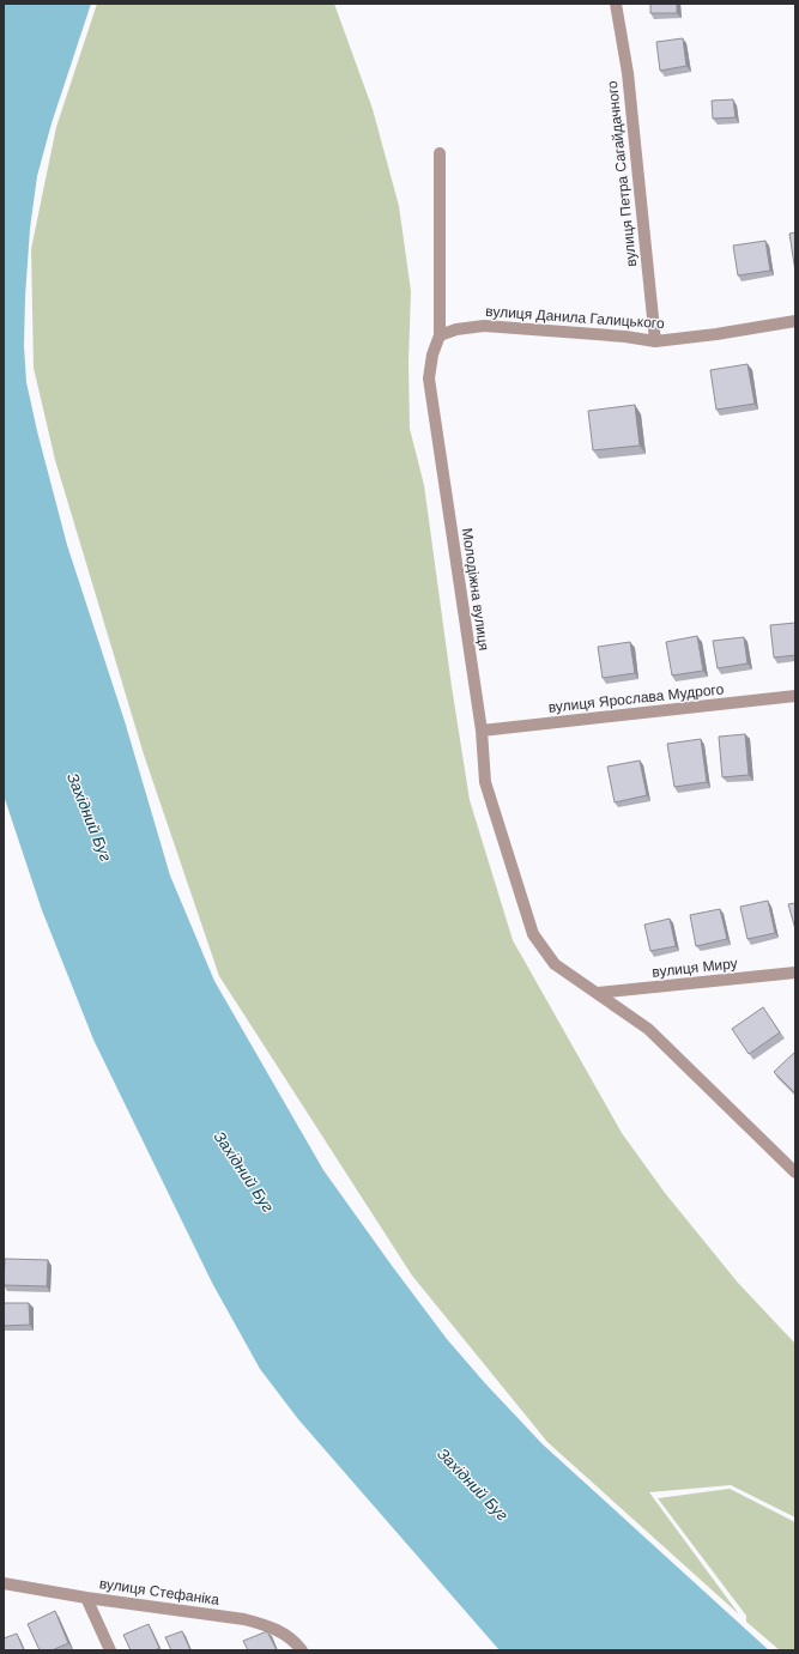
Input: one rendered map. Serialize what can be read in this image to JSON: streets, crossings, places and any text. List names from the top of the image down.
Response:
{
  "streets": {
    "street": [
      "вулиця Петра Сагайдачного",
      "вулиця Данила Галицького",
      "Молодіжна вулиця",
      "вулиця Ярослава Мудрого",
      "вулиця Миру",
      "вулиця Стефаніка"
    ]
  },
  "crossings": [
    ["вулиця Петра Сагайдачного", "вулиця Данила Галицького"],
    ["вулиця Данила Галицького", "Молодіжна вулиця"],
    ["Молодіжна вулиця", "вулиця Ярослава Мудрого"],
    ["Молодіжна вулиця", "вулиця Миру"]
  ],
  "water": ["Західний Буг"]
}
